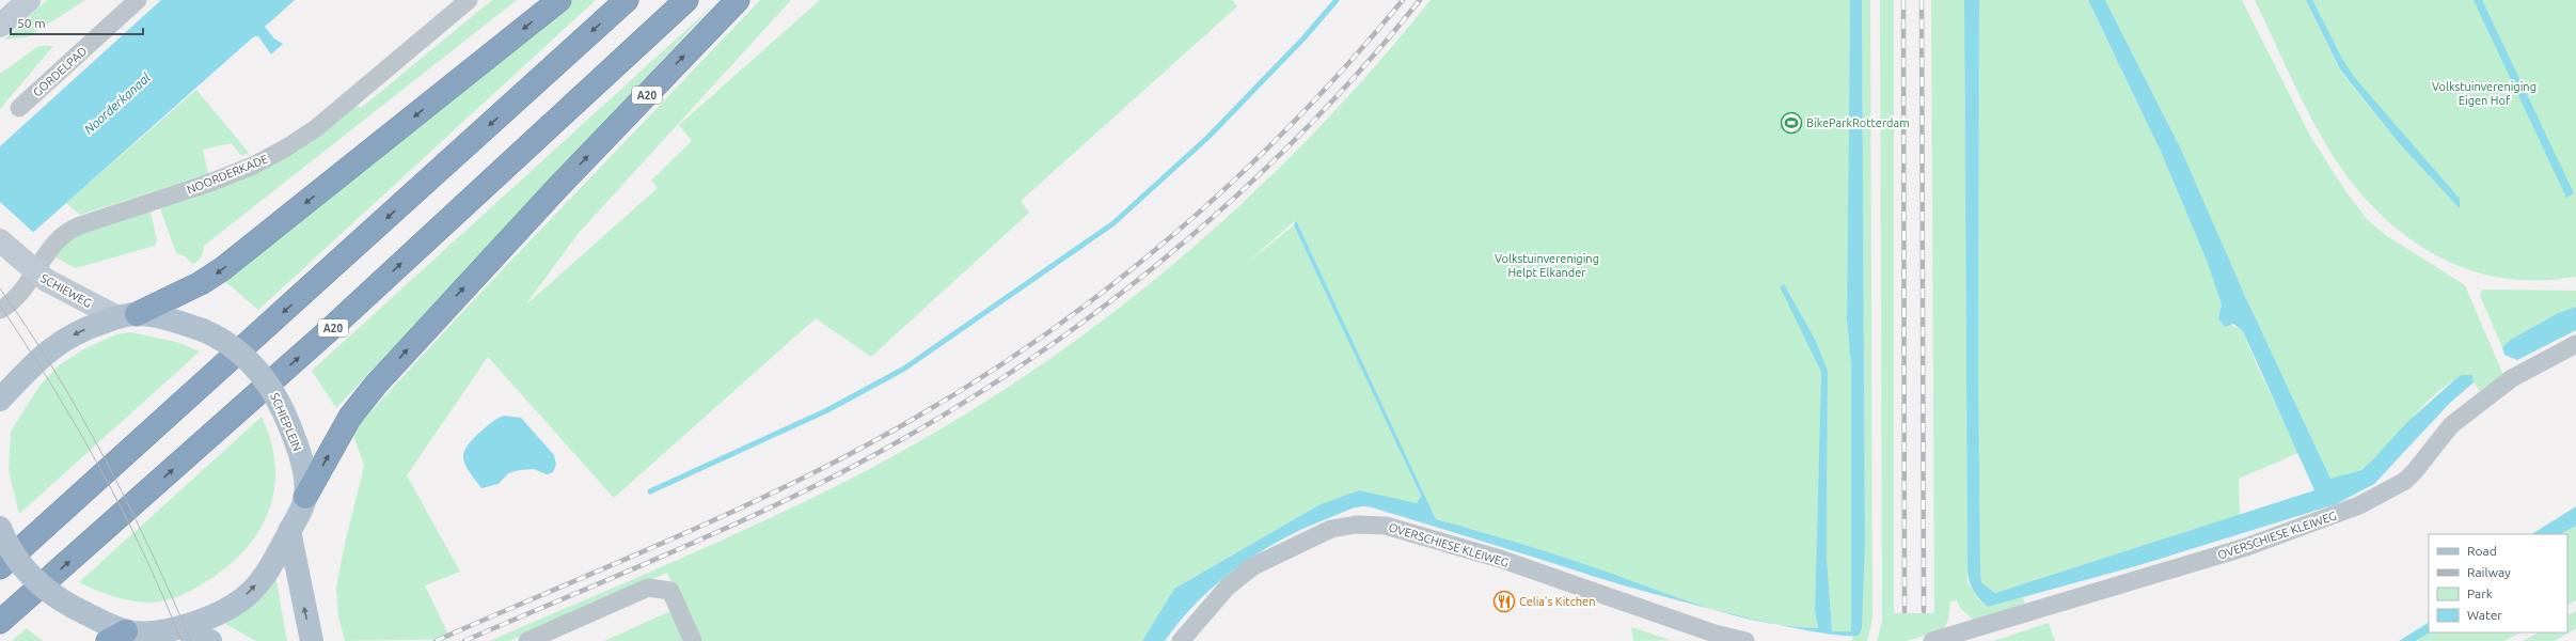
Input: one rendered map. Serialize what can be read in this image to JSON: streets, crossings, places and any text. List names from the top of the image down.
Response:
{
  "streets": {
    "highway": ["A20"],
    "main road": ["SCHIEWEG", "SCHIEPLEIN"],
    "street": ["GORDELPAD", "NOORDERKADE", "OVERSCHIESE KLEIWEG"]
  },
  "crossings": [
    ["A20", "SCHIEPLEIN"],
    ["SCHIEWEG", "SCHIEPLEIN"]
  ],
  "water": ["Noorderkanaal"],
  "parks": ["Volkstuinvereniging Eigen Hof", "Volkstuinvereniging Helpt Elkander"],
  "places": {
    "sports": ["BikeParkRotterdam"],
    "restaurant": ["Celia's Kitchen"]
  },
  "legend": [
    "Road",
    "Railway",
    "Park",
    "Water"
  ],
  "scale_bar": "50 m"
}
